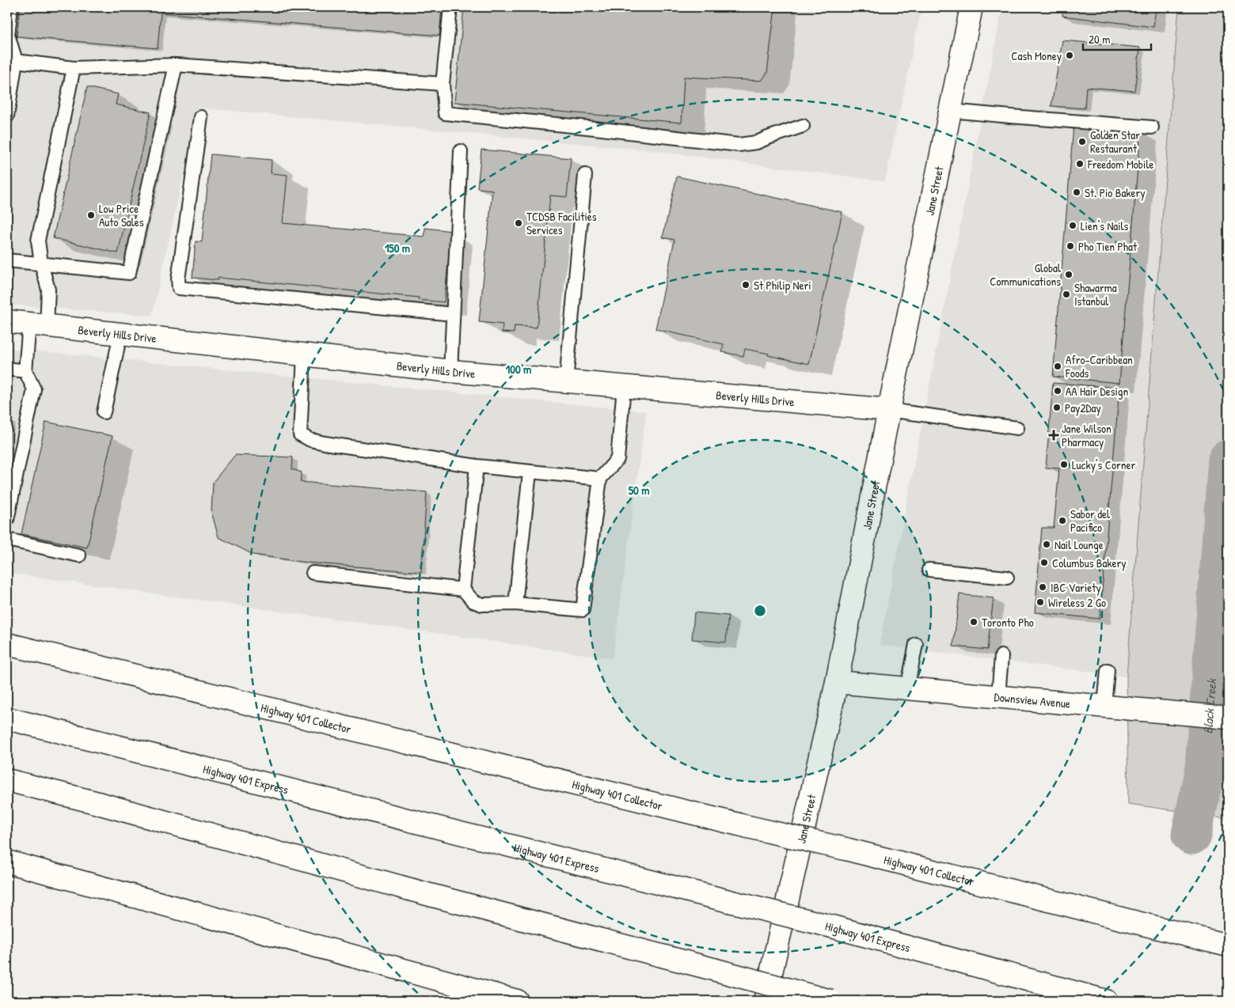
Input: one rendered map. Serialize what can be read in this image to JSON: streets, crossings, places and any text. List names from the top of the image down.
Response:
{
  "streets": {
    "main road": [
      "Jane Street",
      "Beverly Hills Drive",
      "Downsview Avenue",
      "Highway 401 Collector",
      "Highway 401 Express"
    ]
  },
  "crossings": [
    ["Jane Street", "Beverly Hills Drive"],
    ["Jane Street", "Downsview Avenue"]
  ],
  "water": ["Black Creek"],
  "places": {
    "other": [
      "Cash Money",
      "Golden Star Restaurant",
      "Freedom Mobile",
      "St. Pio Bakery",
      "Low Price Auto Sales",
      "TCDSB Facilities Services",
      "Lien's Nails",
      "Pho Tien Phat",
      "Global Communications",
      "St Philip Neri",
      "Shawarma Istanbul",
      "Afro-Caribbean Foods",
      "AA Hair Design",
      "Pay2Day",
      "Lucky's Corner",
      "Sabor del Pacifico",
      "Nail Lounge",
      "Columbus Bakery",
      "IBC Variety",
      "Wireless 2 Go",
      "Toronto Pho"
    ],
    "health": ["Jane Wilson Pharmacy"]
  },
  "scale_bar": "20 m",
  "rings": ["150 m", "100 m", "50 m"]
}
